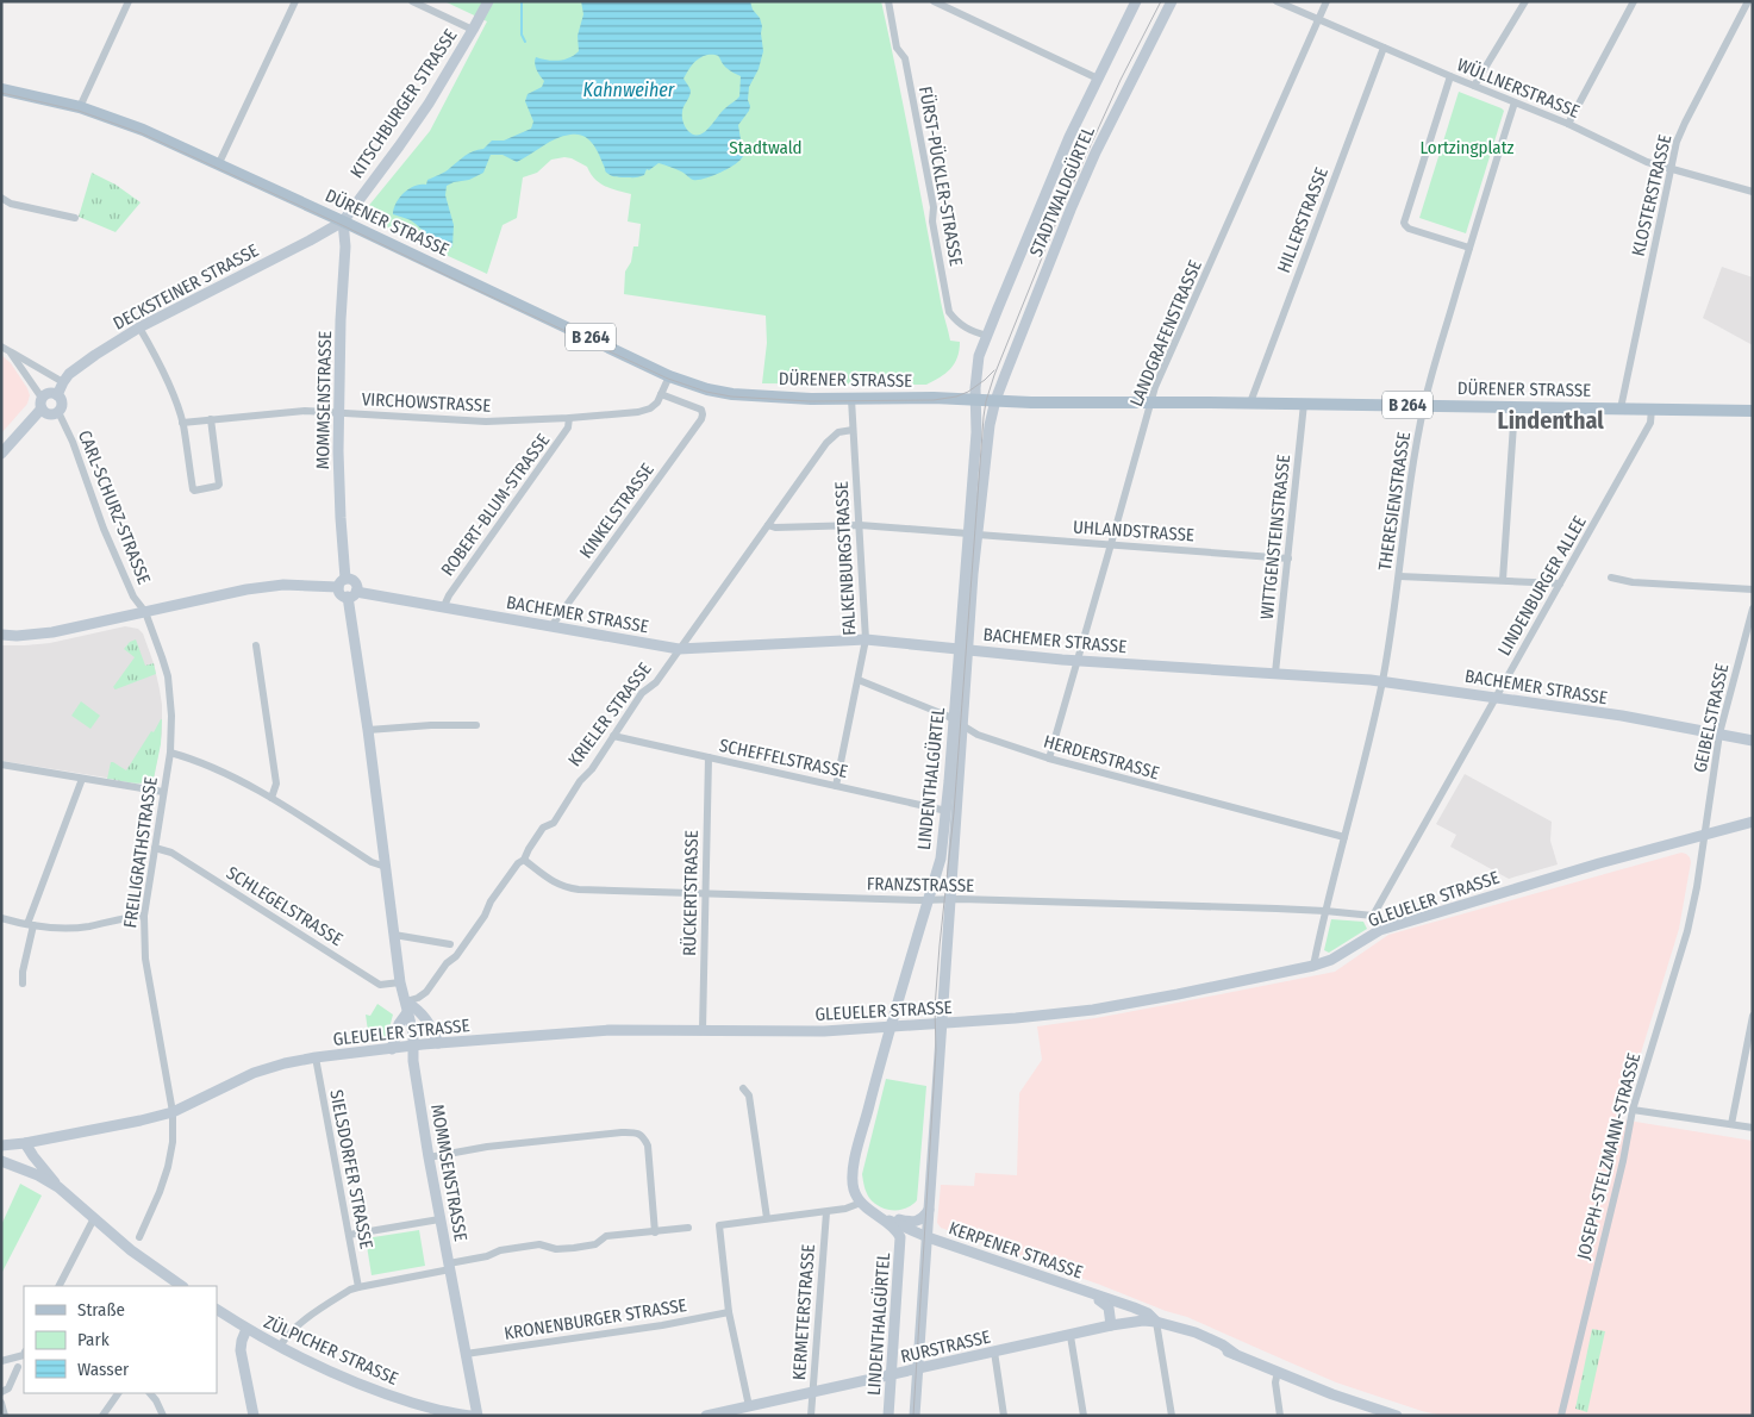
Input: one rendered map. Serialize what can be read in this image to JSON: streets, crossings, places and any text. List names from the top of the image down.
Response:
{
  "streets": {
    "main road": ["DÜRENER STRASSE", "B 264"],
    "street": [
      "WÜLLNERSTRASSE",
      "KITSCHBURGER STRASSE",
      "FÜRST-PÜCKLER-STRASSE",
      "STADTWALDGÜRTEL",
      "KLOSTERSTRASSE",
      "HILLERSTRASSE",
      "DECKSTEINER STRASSE",
      "LANDGRAFENSTRASSE",
      "MOMMSENSTRASSE",
      "VIRCHOWSTRASSE",
      "THERESIENSTRASSE",
      "ROBERT-BLUM-STRASSE",
      "CARL-SCHURZ-STRASSE",
      "KINKELSTRASSE",
      "UHLANDSTRASSE",
      "WITTGENSTEINSTRASSE",
      "FALKENBURGSTRASSE",
      "LINDENBURGER ALLEE",
      "BACHEMER STRASSE",
      "KRIELER STRASSE",
      "GEIBELSTRASSE",
      "HERDERSTRASSE",
      "SCHEFFELSTRASSE",
      "LINDENTHALGÜRTEL",
      "FREILIGRATHSTRASSE",
      "FRANZSTRASSE",
      "RÜCKERTSTRASSE",
      "GLEUELER STRASSE",
      "SCHLEGELSTRASSE",
      "JOSEPH-STELZMANN-STRASSE",
      "SIELSDORFER STRASSE",
      "KERPENER STRASSE",
      "KERMETERSTRASSE",
      "KRONENBURGER STRASSE",
      "RURSTRASSE",
      "ZÜLPICHER STRASSE"
    ]
  },
  "crossings": [
    ["WÜLLNERSTRASSE", "KLOSTERSTRASSE"],
    ["WÜLLNERSTRASSE", "HILLERSTRASSE"],
    ["WÜLLNERSTRASSE", "LANDGRAFENSTRASSE"],
    ["WÜLLNERSTRASSE", "THERESIENSTRASSE"],
    ["KITSCHBURGER STRASSE", "DÜRENER STRASSE"],
    ["KITSCHBURGER STRASSE", "DECKSTEINER STRASSE"],
    ["KITSCHBURGER STRASSE", "MOMMSENSTRASSE"],
    ["FÜRST-PÜCKLER-STRASSE", "STADTWALDGÜRTEL"],
    ["STADTWALDGÜRTEL", "DÜRENER STRASSE"],
    ["STADTWALDGÜRTEL", "LINDENTHALGÜRTEL"],
    ["KLOSTERSTRASSE", "DÜRENER STRASSE"],
    ["HILLERSTRASSE", "DÜRENER STRASSE"],
    ["DÜRENER STRASSE", "DECKSTEINER STRASSE"],
    ["DÜRENER STRASSE", "LANDGRAFENSTRASSE"],
    ["DÜRENER STRASSE", "MOMMSENSTRASSE"],
    ["DÜRENER STRASSE", "THERESIENSTRASSE"],
    ["DÜRENER STRASSE", "WITTGENSTEINSTRASSE"],
    ["DÜRENER STRASSE", "FALKENBURGSTRASSE"],
    ["DÜRENER STRASSE", "LINDENBURGER ALLEE"],
    ["DÜRENER STRASSE", "LINDENTHALGÜRTEL"],
    ["DECKSTEINER STRASSE", "MOMMSENSTRASSE"],
    ["DECKSTEINER STRASSE", "CARL-SCHURZ-STRASSE"],
    ["LANDGRAFENSTRASSE", "UHLANDSTRASSE"],
    ["LANDGRAFENSTRASSE", "BACHEMER STRASSE"],
    ["LANDGRAFENSTRASSE", "HERDERSTRASSE"],
    ["MOMMSENSTRASSE", "VIRCHOWSTRASSE"],
    ["MOMMSENSTRASSE", "BACHEMER STRASSE"],
    ["MOMMSENSTRASSE", "KRIELER STRASSE"],
    ["MOMMSENSTRASSE", "GLEUELER STRASSE"],
    ["MOMMSENSTRASSE", "SCHLEGELSTRASSE"],
    ["MOMMSENSTRASSE", "KRONENBURGER STRASSE"],
    ["MOMMSENSTRASSE", "ZÜLPICHER STRASSE"],
    ["VIRCHOWSTRASSE", "ROBERT-BLUM-STRASSE"],
    ["VIRCHOWSTRASSE", "KINKELSTRASSE"],
    ["THERESIENSTRASSE", "BACHEMER STRASSE"],
    ["THERESIENSTRASSE", "HERDERSTRASSE"],
    ["THERESIENSTRASSE", "FRANZSTRASSE"],
    ["THERESIENSTRASSE", "GLEUELER STRASSE"],
    ["ROBERT-BLUM-STRASSE", "BACHEMER STRASSE"],
    ["CARL-SCHURZ-STRASSE", "FREILIGRATHSTRASSE"],
    ["KINKELSTRASSE", "BACHEMER STRASSE"],
    ["UHLANDSTRASSE", "WITTGENSTEINSTRASSE"],
    ["UHLANDSTRASSE", "FALKENBURGSTRASSE"],
    ["UHLANDSTRASSE", "KRIELER STRASSE"],
    ["UHLANDSTRASSE", "LINDENTHALGÜRTEL"],
    ["WITTGENSTEINSTRASSE", "BACHEMER STRASSE"],
    ["FALKENBURGSTRASSE", "BACHEMER STRASSE"],
    ["FALKENBURGSTRASSE", "KRIELER STRASSE"],
    ["FALKENBURGSTRASSE", "HERDERSTRASSE"],
    ["FALKENBURGSTRASSE", "SCHEFFELSTRASSE"],
    ["LINDENBURGER ALLEE", "BACHEMER STRASSE"],
    ["LINDENBURGER ALLEE", "FRANZSTRASSE"],
    ["BACHEMER STRASSE", "KRIELER STRASSE"],
    ["BACHEMER STRASSE", "GEIBELSTRASSE"],
    ["BACHEMER STRASSE", "LINDENTHALGÜRTEL"],
    ["KRIELER STRASSE", "SCHEFFELSTRASSE"],
    ["KRIELER STRASSE", "FRANZSTRASSE"],
    ["GEIBELSTRASSE", "GLEUELER STRASSE"],
    ["GEIBELSTRASSE", "JOSEPH-STELZMANN-STRASSE"],
    ["HERDERSTRASSE", "LINDENTHALGÜRTEL"],
    ["SCHEFFELSTRASSE", "LINDENTHALGÜRTEL"],
    ["SCHEFFELSTRASSE", "RÜCKERTSTRASSE"],
    ["LINDENTHALGÜRTEL", "FRANZSTRASSE"],
    ["LINDENTHALGÜRTEL", "GLEUELER STRASSE"],
    ["LINDENTHALGÜRTEL", "KERPENER STRASSE"],
    ["LINDENTHALGÜRTEL", "RURSTRASSE"],
    ["FREILIGRATHSTRASSE", "GLEUELER STRASSE"],
    ["FREILIGRATHSTRASSE", "SCHLEGELSTRASSE"],
    ["FRANZSTRASSE", "RÜCKERTSTRASSE"],
    ["RÜCKERTSTRASSE", "GLEUELER STRASSE"],
    ["GLEUELER STRASSE", "JOSEPH-STELZMANN-STRASSE"],
    ["GLEUELER STRASSE", "SIELSDORFER STRASSE"],
    ["KERPENER STRASSE", "RURSTRASSE"],
    ["KERMETERSTRASSE", "RURSTRASSE"]
  ],
  "districts": ["Lindenthal"],
  "water": ["Kahnweiher"],
  "parks": ["Stadtwald", "Lortzingplatz"],
  "legend": ["Straße", "Park", "Wasser"]
}
